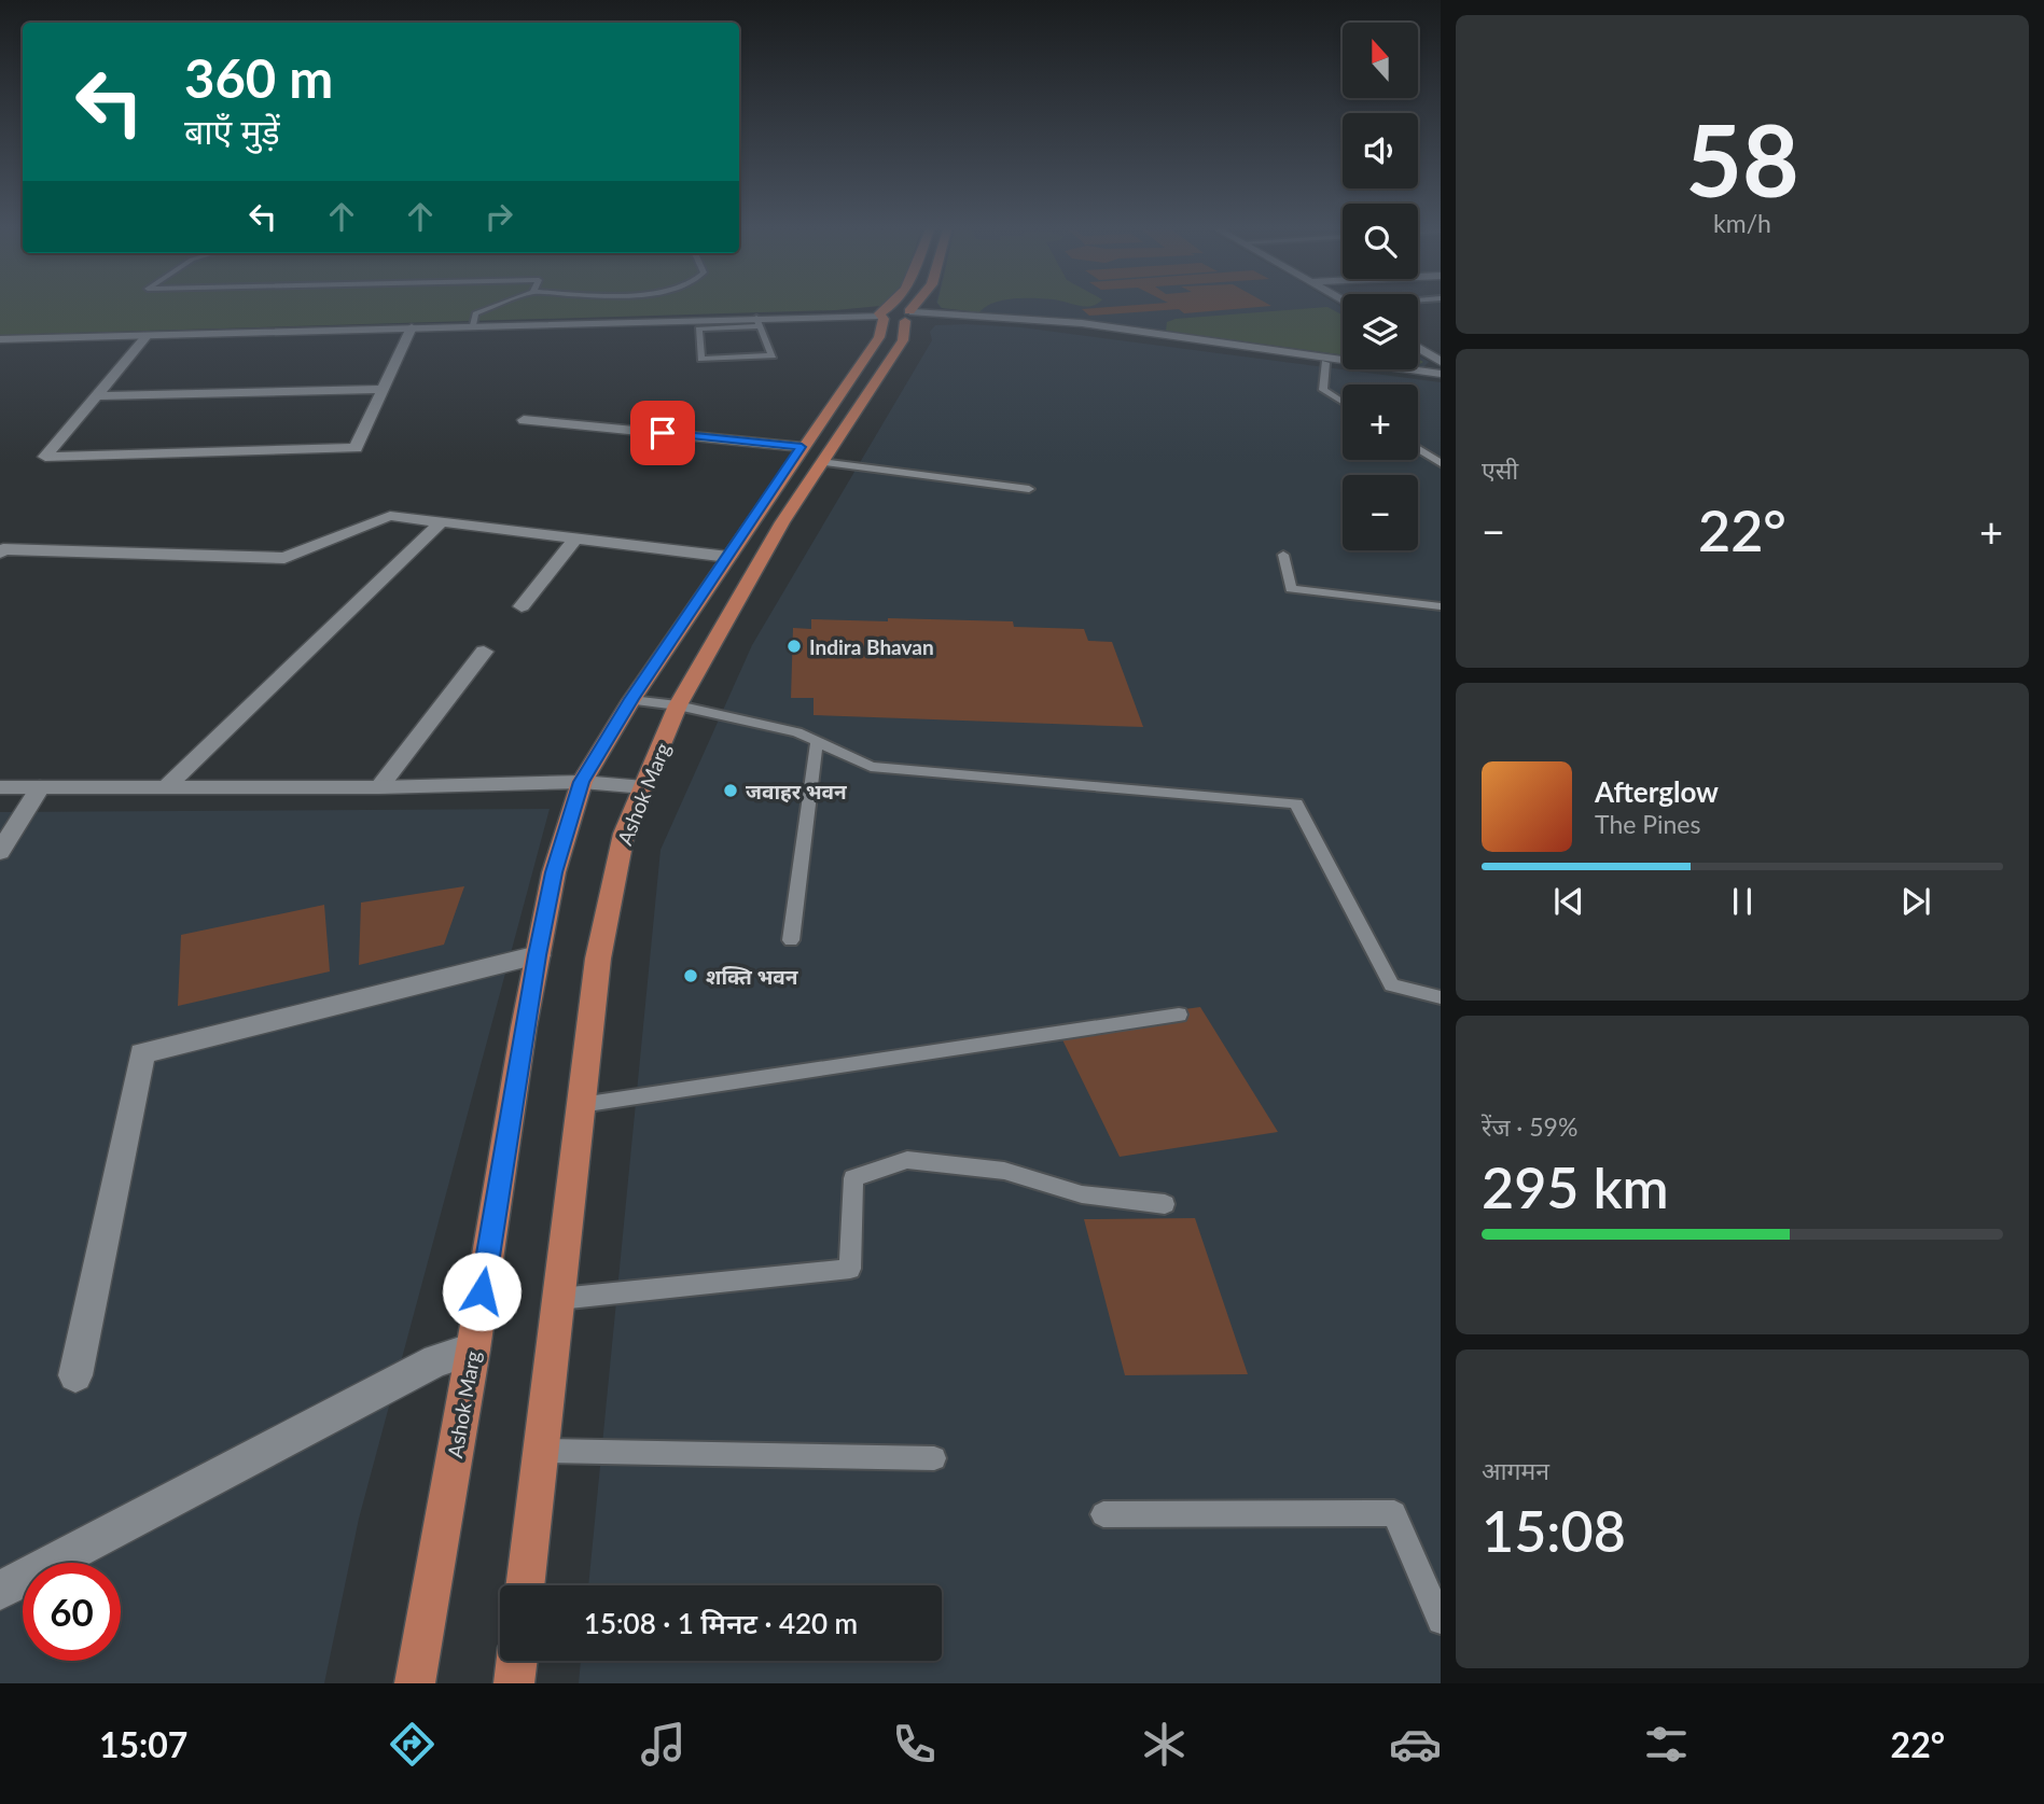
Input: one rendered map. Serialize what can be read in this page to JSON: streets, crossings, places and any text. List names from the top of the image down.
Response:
{
  "streets": {
    "main road": ["Ashok Marg"]
  },
  "places": ["Indira Bhavan", "जवाहर भवन", "शक्ति भवन"],
  "north": "top",
  "page": {
    "tile": [
      ["58", "km/h"],
      "एसी",
      ["रेंज · 59%", "295 km"],
      ["आगमन", "15:08"]
    ],
    "map_buttons": ["+", "−"],
    "turn": ["360 m", "बाएँ मुड़ें"],
    "heat": ["−", "22°", "+"],
    "song": ["Afterglow", "The Pines"],
    "limit": "60",
    "trip": "15:08 · 1 मिनट · 420 m",
    "tabs": ["15:07", "22°"]
  }
}
